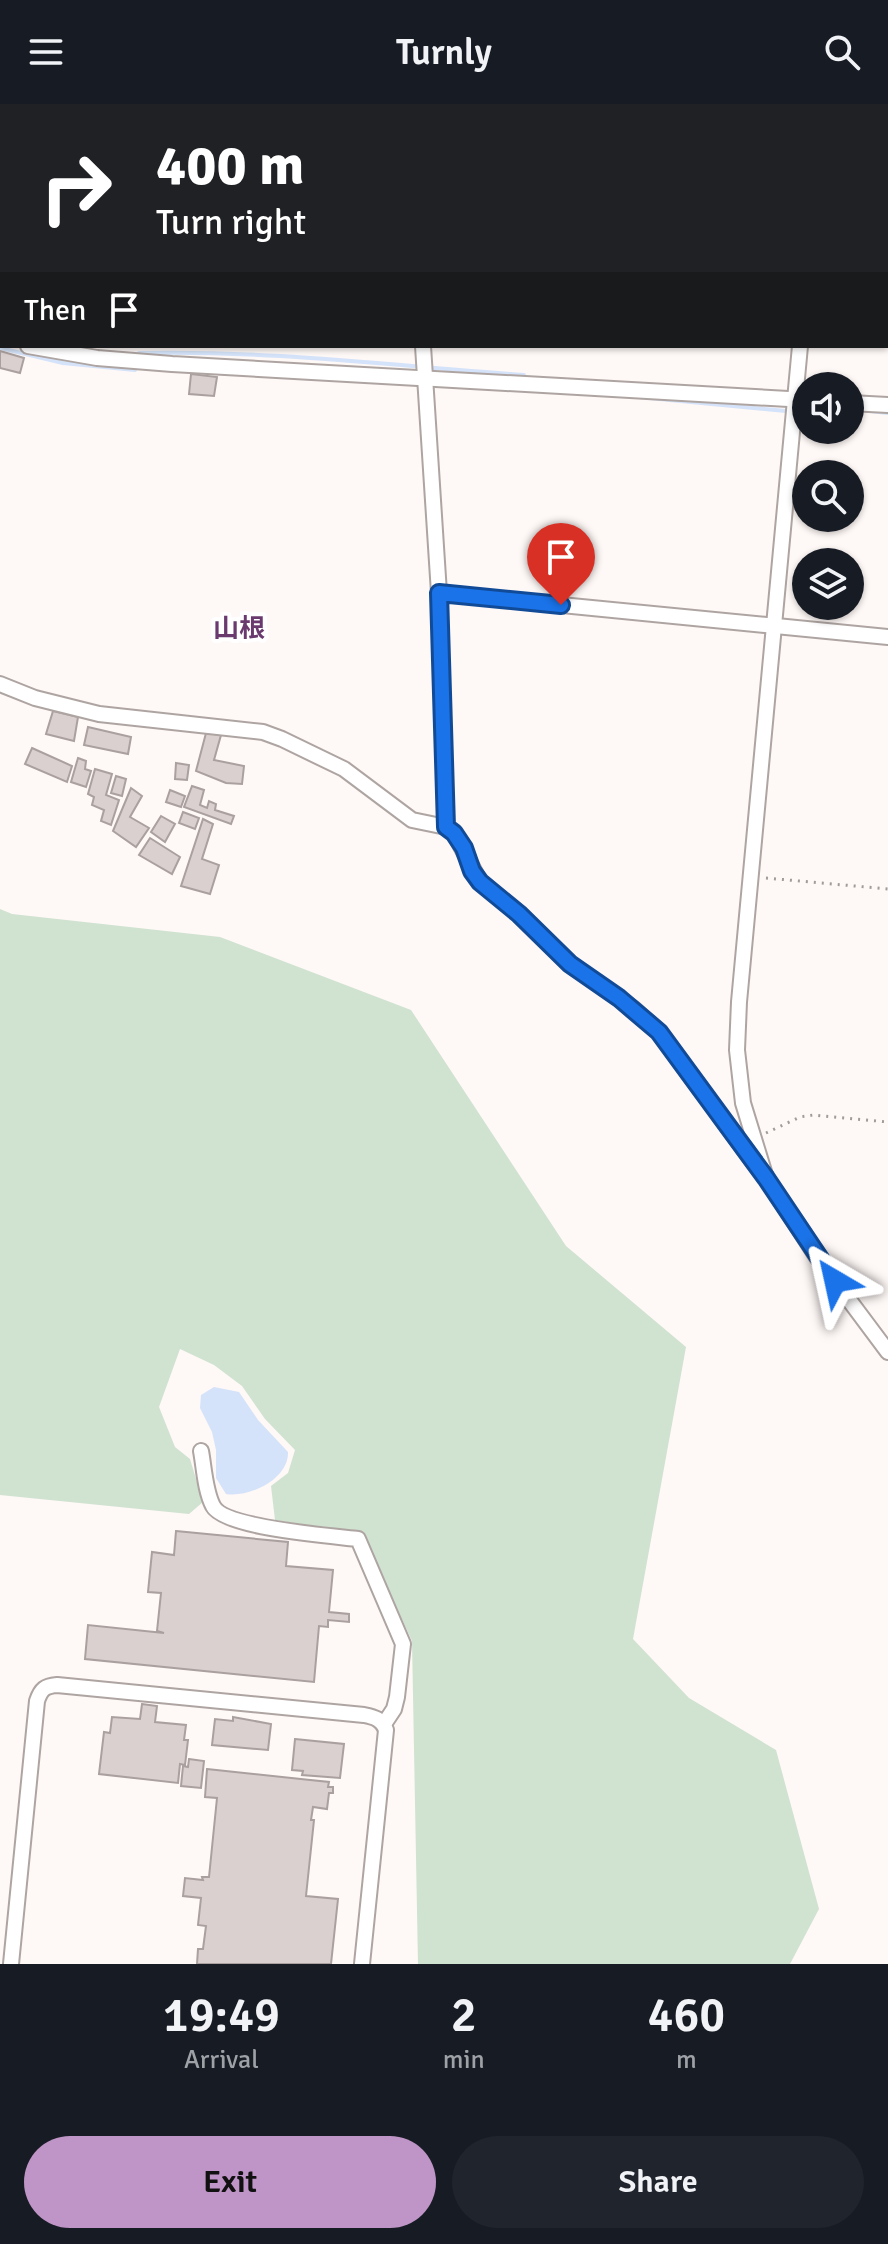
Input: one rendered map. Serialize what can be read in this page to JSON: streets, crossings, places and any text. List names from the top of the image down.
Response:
{
  "districts": ["山根"],
  "page": {
    "header": "Turnly",
    "turn": ["400 m", "Turn right"],
    "then": "Then",
    "eta": [
      "19:49",
      "Arrival",
      "2",
      "min",
      "460",
      "m"
    ],
    "buttons": ["Exit", "Share"]
  }
}
